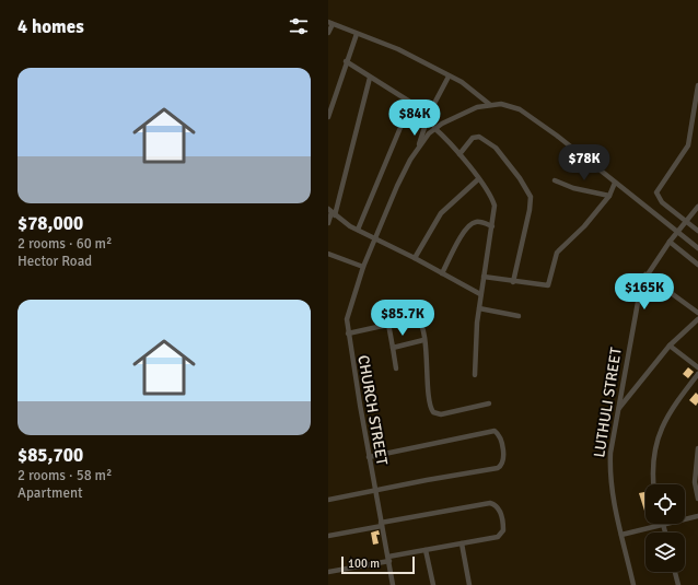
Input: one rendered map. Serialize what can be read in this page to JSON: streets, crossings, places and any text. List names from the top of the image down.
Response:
{
  "streets": {
    "street": ["LUTHULI STREET", "CHURCH STREET"]
  },
  "scale_bar": "100 m",
  "page": {
    "heading": "4 homes",
    "list": [
      {
        "name": "$78,000",
        "note": "2 rooms · 60 m² · Hector Road"
      },
      {
        "name": "$85,700",
        "note": "2 rooms · 58 m² · Apartment"
      }
    ],
    "price": [
      "$84K",
      "$78K",
      "$165K",
      "$85.7K"
    ],
    "scale": "100 m"
  }
}
